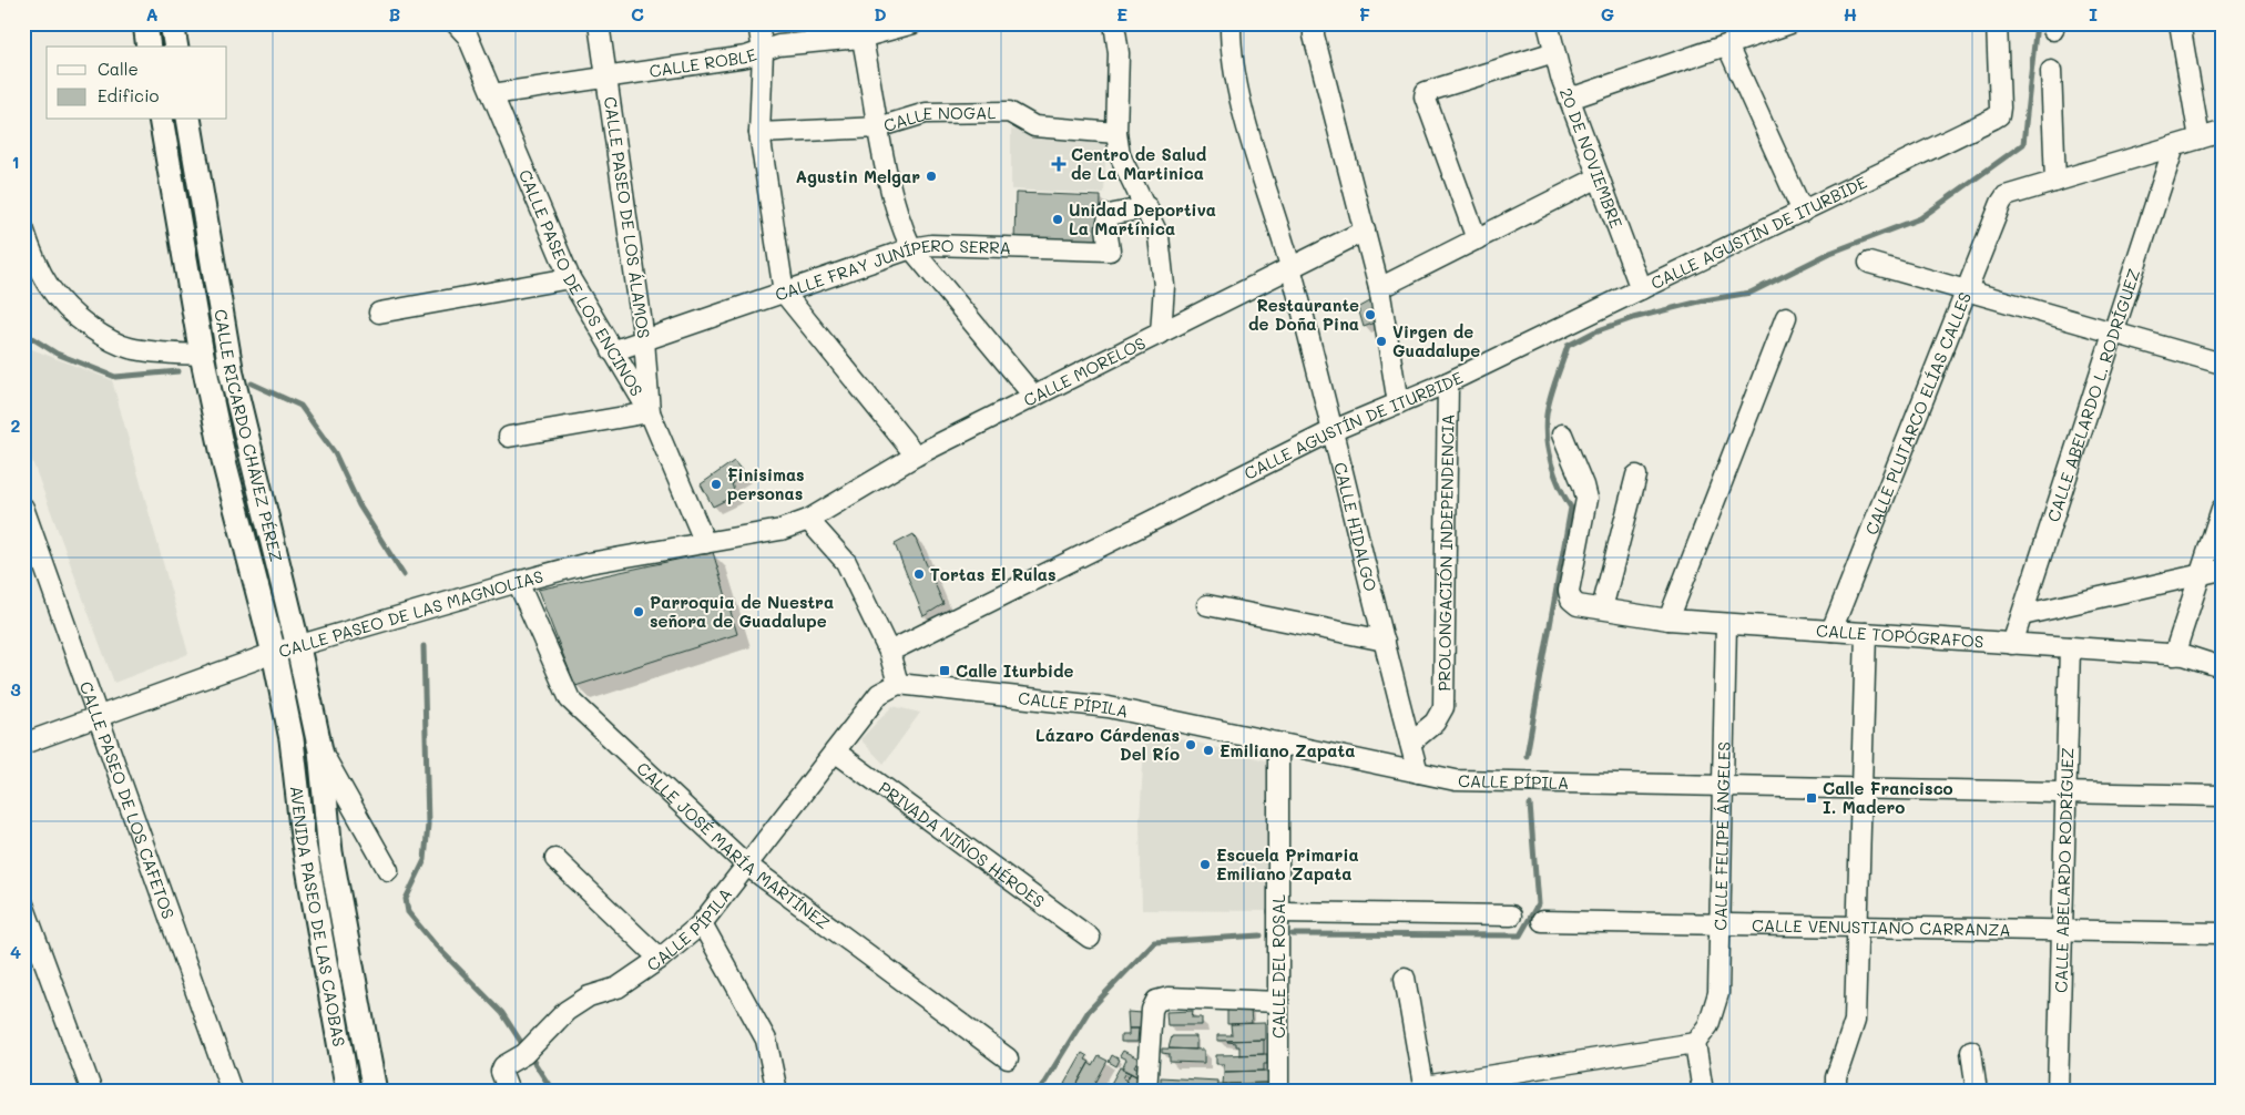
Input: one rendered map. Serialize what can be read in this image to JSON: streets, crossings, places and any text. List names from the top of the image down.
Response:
{
  "streets": {
    "main road": ["CALLE RICARDO CHÁVEZ PÉREZ", "AVENIDA PASEO DE LAS CAOBAS"],
    "street": [
      "CALLE ROBLE",
      "CALLE NOGAL",
      "20 DE NOVIEMBRE",
      "CALLE PASEO DE LOS ÁLAMOS",
      "CALLE AGUSTÍN DE ITURBIDE",
      "CALLE FRAY JUNÍPERO SERRA",
      "CALLE PASEO DE LOS ENCINOS",
      "CALLE MORELOS",
      "CALLE ABELARDO L. RODRÍGUEZ",
      "CALLE PLUTARCO ELÍAS CALLES",
      "CALLE HIDALGO",
      "PROLONGACIÓN INDEPENDENCIA",
      "CALLE PASEO DE LAS MAGNOLIAS",
      "CALLE TOPÓGRAFOS",
      "CALLE PÍPILA",
      "CALLE PASEO DE LOS CAFETOS",
      "CALLE FELIPE ÁNGELES",
      "CALLE JOSÉ MARÍA MARTÍNEZ",
      "PRIVADA NIÑOS HÉROES",
      "CALLE ABELARDO RODRÍGUEZ",
      "CALLE VENUSTIANO CARRANZA",
      "CALLE DEL ROSAL"
    ]
  },
  "crossings": [
    ["CALLE ROBLE", "CALLE PASEO DE LOS ÁLAMOS"],
    ["CALLE ROBLE", "CALLE PASEO DE LOS ENCINOS"],
    ["20 DE NOVIEMBRE", "CALLE AGUSTÍN DE ITURBIDE"],
    ["CALLE PASEO DE LOS ÁLAMOS", "CALLE FRAY JUNÍPERO SERRA"],
    ["CALLE PASEO DE LOS ÁLAMOS", "CALLE PASEO DE LOS ENCINOS"],
    ["CALLE AGUSTÍN DE ITURBIDE", "CALLE HIDALGO"],
    ["CALLE AGUSTÍN DE ITURBIDE", "PROLONGACIÓN INDEPENDENCIA"],
    ["CALLE FRAY JUNÍPERO SERRA", "CALLE PASEO DE LOS ENCINOS"],
    ["CALLE PASEO DE LOS ENCINOS", "CALLE PASEO DE LAS MAGNOLIAS"],
    ["CALLE MORELOS", "CALLE HIDALGO"],
    ["CALLE MORELOS", "CALLE PASEO DE LAS MAGNOLIAS"],
    ["CALLE ABELARDO L. RODRÍGUEZ", "CALLE TOPÓGRAFOS"],
    ["CALLE PLUTARCO ELÍAS CALLES", "CALLE TOPÓGRAFOS"],
    ["CALLE RICARDO CHÁVEZ PÉREZ", "CALLE PASEO DE LAS MAGNOLIAS"],
    ["CALLE RICARDO CHÁVEZ PÉREZ", "AVENIDA PASEO DE LAS CAOBAS"],
    ["CALLE HIDALGO", "PROLONGACIÓN INDEPENDENCIA"],
    ["CALLE HIDALGO", "CALLE PÍPILA"],
    ["CALLE PASEO DE LAS MAGNOLIAS", "CALLE PASEO DE LOS CAFETOS"],
    ["CALLE PASEO DE LAS MAGNOLIAS", "CALLE JOSÉ MARÍA MARTÍNEZ"],
    ["CALLE TOPÓGRAFOS", "CALLE FELIPE ÁNGELES"],
    ["CALLE TOPÓGRAFOS", "CALLE ABELARDO RODRÍGUEZ"],
    ["CALLE PÍPILA", "CALLE FELIPE ÁNGELES"],
    ["CALLE PÍPILA", "CALLE JOSÉ MARÍA MARTÍNEZ"],
    ["CALLE PÍPILA", "PRIVADA NIÑOS HÉROES"],
    ["CALLE PÍPILA", "CALLE DEL ROSAL"],
    ["CALLE FELIPE ÁNGELES", "CALLE VENUSTIANO CARRANZA"],
    ["CALLE ABELARDO RODRÍGUEZ", "CALLE VENUSTIANO CARRANZA"]
  ],
  "places": {
    "health": ["Centro de Salud de La Martinica"],
    "other": [
      "Agustin Melgar",
      "Unidad Deportiva La Martínica",
      "Restaurante de Doña Pina",
      "Virgen de Guadalupe",
      "Finisimas personas",
      "Tortas El Rulas",
      "Parroquia de Nuestra señora de Guadalupe",
      "Lázaro Cárdenas Del Río",
      "Emiliano Zapata",
      "Escuela Primaria Emiliano Zapata"
    ],
    "transit": ["Calle Iturbide", "Calle Francisco I. Madero"]
  },
  "legend": ["Calle", "Edificio"],
  "grid": {
    "columns": [
      "A",
      "B",
      "C",
      "D",
      "E",
      "F",
      "G",
      "H",
      "I"
    ],
    "rows": [
      "1",
      "2",
      "3",
      "4"
    ]
  }
}
